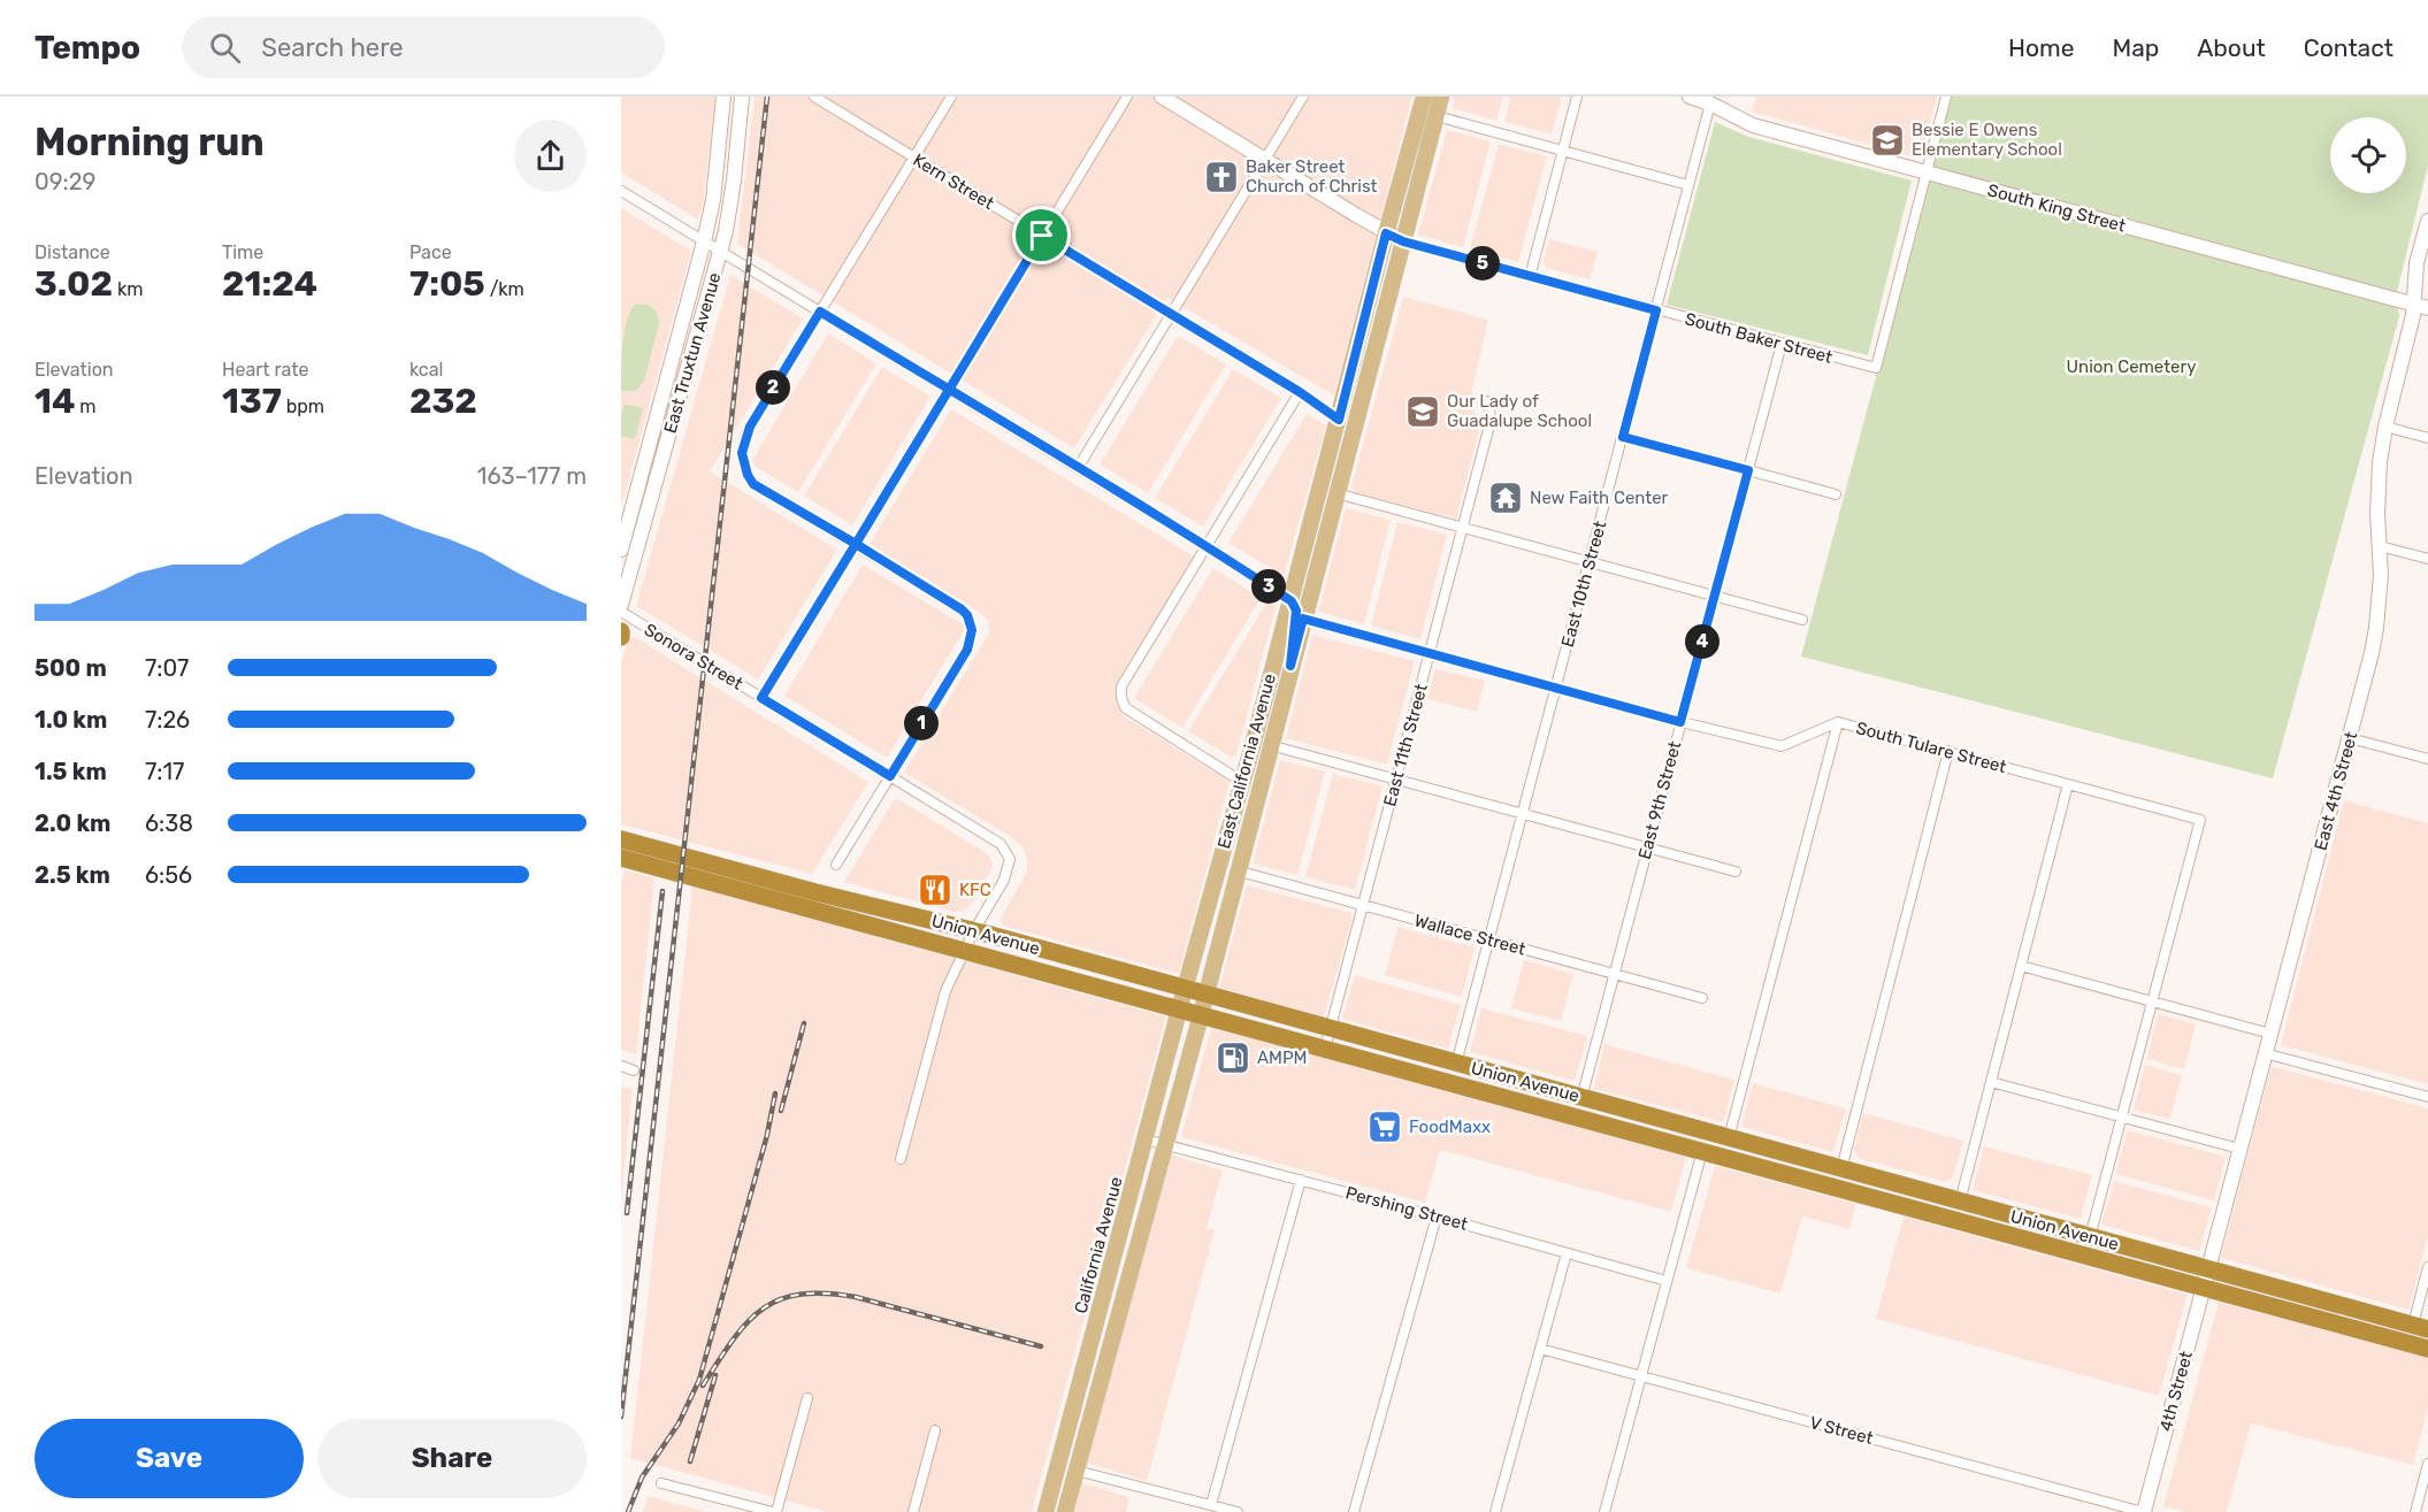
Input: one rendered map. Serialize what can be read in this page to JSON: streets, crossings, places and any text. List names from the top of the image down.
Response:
{
  "streets": {
    "highway": ["Union Avenue"],
    "main road": ["East California Avenue", "California Avenue"],
    "street": [
      "Kern Street",
      "South King Street",
      "South Baker Street",
      "East Truxtun Avenue",
      "East 10th Street",
      "Sonora Street",
      "East 11th Street",
      "South Tulare Street",
      "East 4th Street",
      "East 9th Street",
      "Wallace Street",
      "Pershing Street",
      "4th Street",
      "V Street"
    ]
  },
  "crossings": [
    ["Kern Street", "East California Avenue"],
    ["South King Street", "South Baker Street"],
    ["South King Street", "East 10th Street"],
    ["South King Street", "East 4th Street"],
    ["South Baker Street", "East 10th Street"],
    ["South Baker Street", "East California Avenue"],
    ["South Baker Street", "East 9th Street"],
    ["East 10th Street", "South Tulare Street"],
    ["East 10th Street", "Union Avenue"],
    ["East 10th Street", "Wallace Street"],
    ["Sonora Street", "Union Avenue"],
    ["East 11th Street", "South Tulare Street"],
    ["East 11th Street", "Union Avenue"],
    ["East 11th Street", "Wallace Street"],
    ["South Tulare Street", "East California Avenue"],
    ["South Tulare Street", "East 9th Street"],
    ["East California Avenue", "Union Avenue"],
    ["East California Avenue", "Wallace Street"],
    ["East California Avenue", "California Avenue"],
    ["East 4th Street", "Union Avenue"],
    ["East 4th Street", "4th Street"],
    ["East 9th Street", "Union Avenue"],
    ["East 9th Street", "Wallace Street"],
    ["Union Avenue", "California Avenue"],
    ["Union Avenue", "4th Street"],
    ["Pershing Street", "California Avenue"],
    ["4th Street", "V Street"]
  ],
  "parks": ["Union Cemetery"],
  "places": {
    "school or university": ["Bessie E Owens Elementary School", "Our Lady of Guadalupe School"],
    "church": ["Baker Street Church of Christ"],
    "temple": ["New Faith Center"],
    "restaurant": ["KFC"],
    "fuel station": ["AMPM"],
    "supermarket": ["FoodMaxx"]
  },
  "page": {
    "header": "Tempo",
    "search": "Search here",
    "nav": [
      "Home",
      "Map",
      "About",
      "Contact"
    ],
    "heading": ["Morning run", "09:29"],
    "stats": [
      ["Distance", "3.02 km"],
      ["Time", "21:24"],
      ["Pace", "7:05 /km"],
      ["Elevation", "14 m"],
      ["Heart rate", "137 bpm"],
      ["kcal", "232"]
    ],
    "pins": [
      "5",
      "2",
      "3",
      "4",
      "1"
    ],
    "chart": ["Elevation", "163–177 m"],
    "list": [
      {
        "name": "500 m",
        "note": "7:07"
      },
      {
        "name": "1.0 km",
        "note": "7:26"
      },
      {
        "name": "1.5 km",
        "note": "7:17"
      },
      {
        "name": "2.0 km",
        "note": "6:38"
      },
      {
        "name": "2.5 km",
        "note": "6:56"
      }
    ],
    "buttons": ["Save", "Share"]
  }
}
